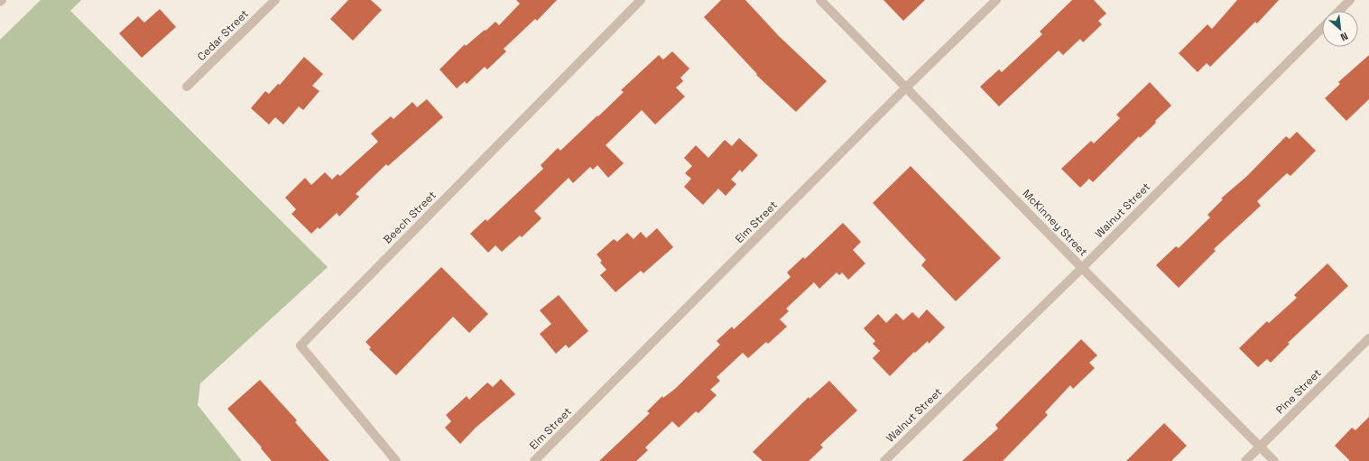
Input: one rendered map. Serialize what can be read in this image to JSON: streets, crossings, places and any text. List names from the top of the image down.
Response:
{
  "streets": {
    "street": [
      "Cedar Street",
      "Walnut Street",
      "Beech Street",
      "Elm Street",
      "McKinney Street",
      "Pine Street"
    ]
  },
  "crossings": [
    ["Walnut Street", "McKinney Street"],
    ["Elm Street", "McKinney Street"],
    ["McKinney Street", "Pine Street"]
  ],
  "north": "bottom right"
}
